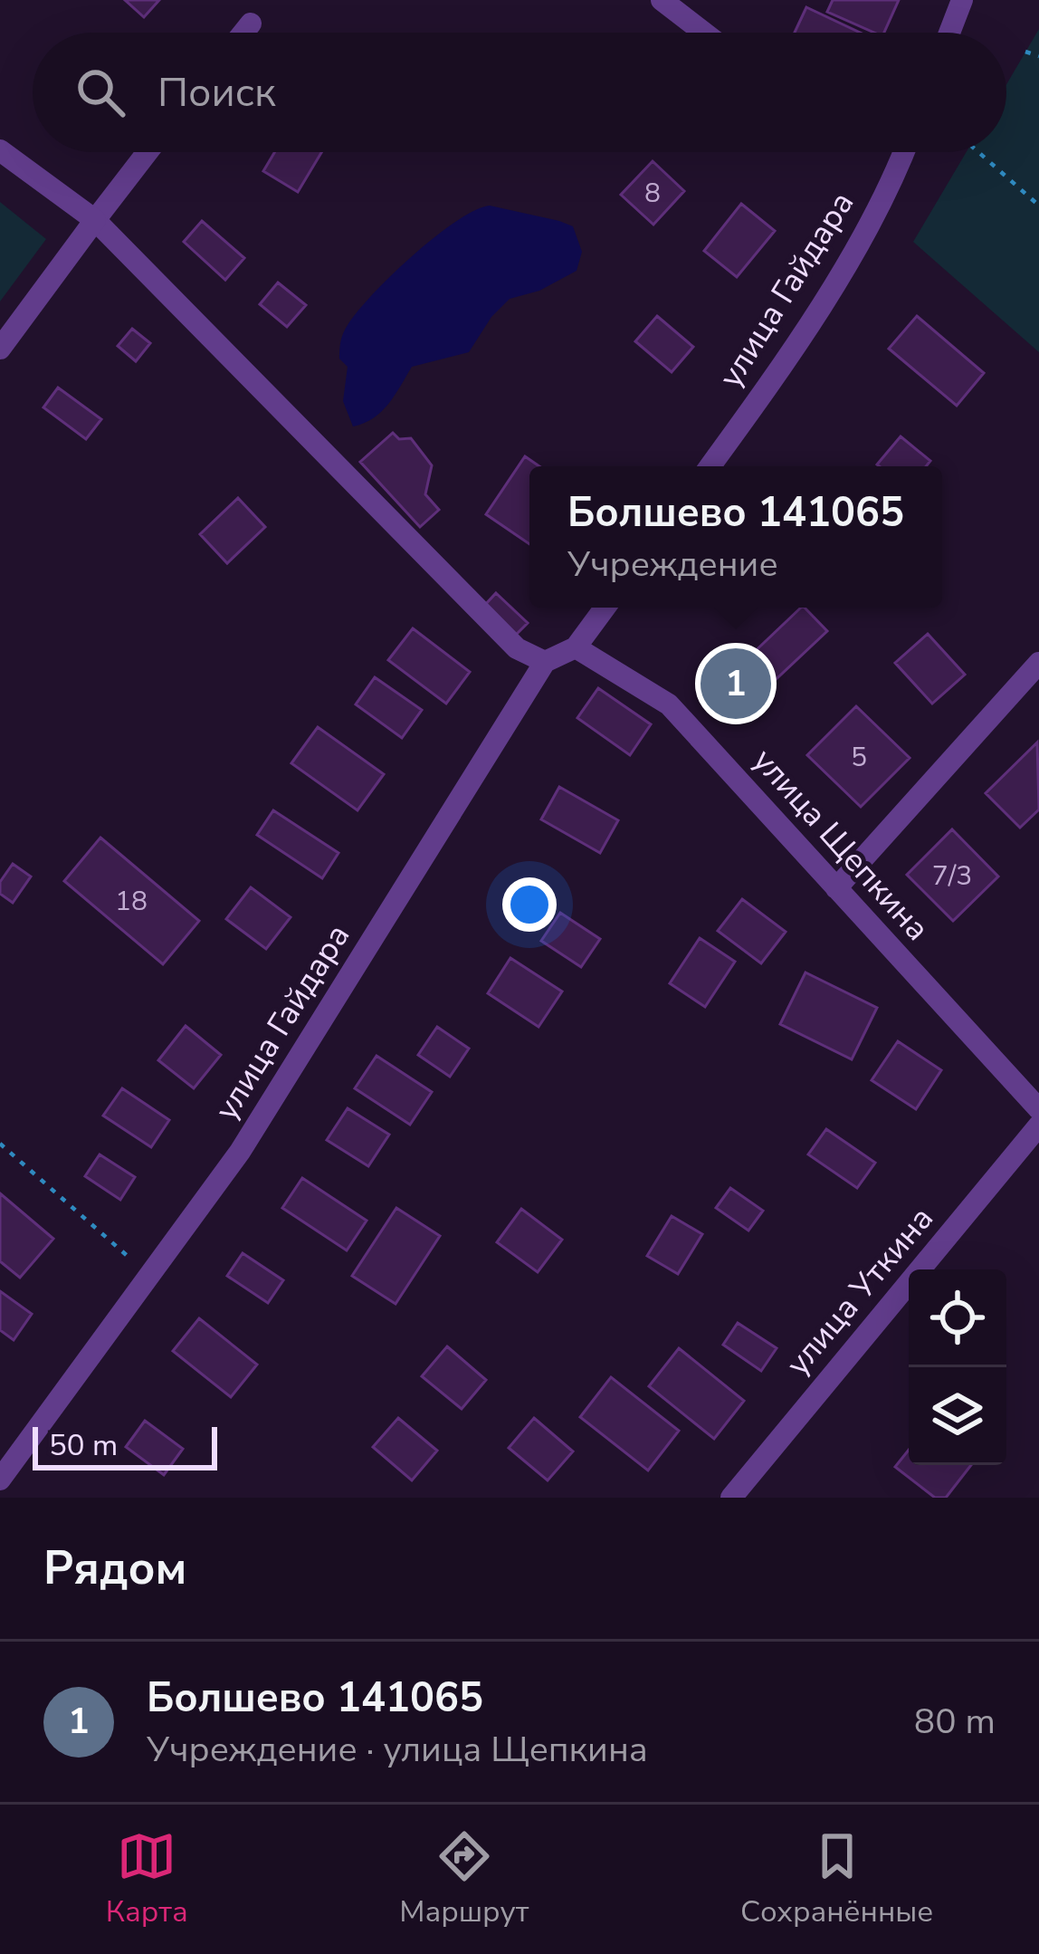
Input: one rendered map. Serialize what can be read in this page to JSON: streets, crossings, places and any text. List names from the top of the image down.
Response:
{
  "streets": {
    "street": ["улица Гайдара", "улица Щепкина", "улица Уткина"]
  },
  "house_numbers": [
    "8",
    "5",
    "7/3",
    "18"
  ],
  "scale_bar": "50 m",
  "page": {
    "search": "Поиск",
    "popup": ["Болшево 141065", "Учреждение"],
    "pins": "1",
    "scale": "50 m",
    "heading": "Рядом",
    "list": [
      {
        "mark": "1",
        "name": "Болшево 141065",
        "note": "Учреждение · улица Щепкина",
        "value": "80 m"
      }
    ],
    "nav": ["Карта", "Маршрут", "Сохранённые"]
  }
}
